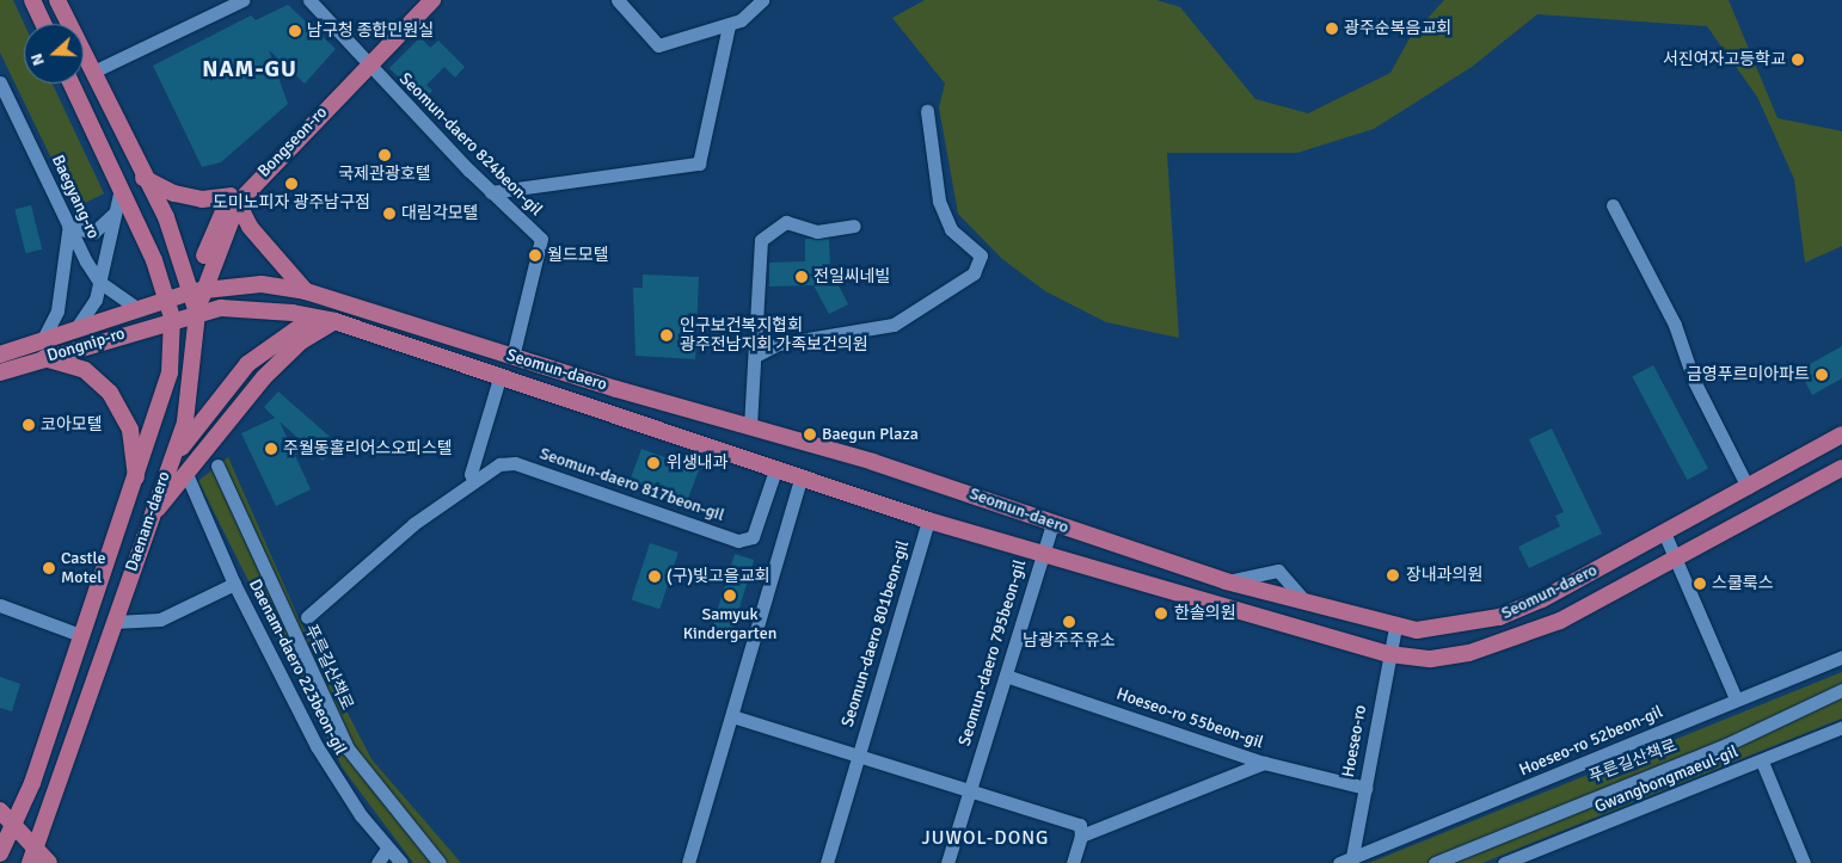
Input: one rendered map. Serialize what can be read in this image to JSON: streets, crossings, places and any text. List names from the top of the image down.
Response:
{
  "streets": {
    "main road": [
      "Bongseon-ro",
      "Dongnip-ro",
      "Seomun-daero",
      "Daenam-daero"
    ],
    "street": [
      "Seomun-daero 824beon-gil",
      "Baegyang-ro",
      "Seomun-daero 817beon-gil",
      "Seomun-daero 801beon-gil",
      "Seomun-daero 795beon-gil",
      "Daenam-daero 223beon-gil",
      "푸른길산책로",
      "Hoeseo-ro 55beon-gil",
      "Hoeseo-ro",
      "Hoeseo-ro 52beon-gil",
      "Gwangbongmaeul-gil"
    ]
  },
  "crossings": [
    ["Bongseon-ro", "Seomun-daero 824beon-gil"],
    ["Bongseon-ro", "Seomun-daero"],
    ["Bongseon-ro", "Daenam-daero"],
    ["Seomun-daero 824beon-gil", "Seomun-daero"],
    ["Baegyang-ro", "Dongnip-ro"],
    ["Dongnip-ro", "Seomun-daero"],
    ["Dongnip-ro", "Daenam-daero"],
    ["Seomun-daero", "Seomun-daero 817beon-gil"],
    ["Seomun-daero", "Daenam-daero"],
    ["Seomun-daero", "Seomun-daero 801beon-gil"],
    ["Seomun-daero", "Seomun-daero 795beon-gil"],
    ["Seomun-daero", "Hoeseo-ro"],
    ["Seomun-daero 795beon-gil", "Hoeseo-ro 55beon-gil"],
    ["Hoeseo-ro 55beon-gil", "Hoeseo-ro"],
    ["Hoeseo-ro", "Hoeseo-ro 52beon-gil"]
  ],
  "districts": ["NAM-GU", "JUWOL-DONG"],
  "places": [
    "광주순복음교회",
    "남구청 종합민원실",
    "서진여자고등학교",
    "국제관광호텔",
    "도미노피자 광주남구점",
    "대림각모텔",
    "월드모텔",
    "전일씨네빌",
    "인구보건복지협회 광주전남지회 가족보건의원",
    "금영푸르미아파트",
    "코아모텔",
    "Baegun Plaza",
    "주월동홀리어스오피스텔",
    "위생내과",
    "Castle Motel",
    "장내과의원",
    "(구)빛고을교회",
    "스쿨룩스",
    "Samyuk Kindergarten",
    "한솔의원",
    "남광주주유소"
  ],
  "north": "left"
}
